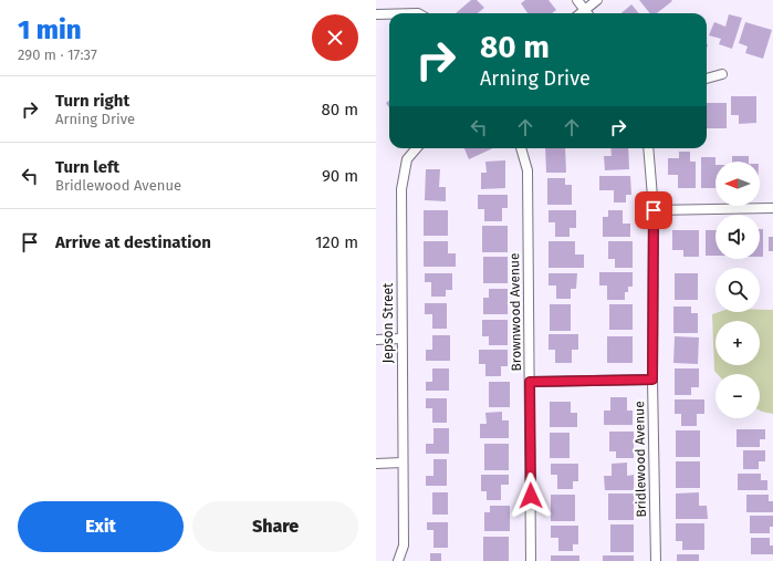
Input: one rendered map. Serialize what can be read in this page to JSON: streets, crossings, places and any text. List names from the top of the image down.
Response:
{
  "streets": {
    "street": ["Brownwood Avenue", "Jepson Street", "Bridlewood Avenue"]
  },
  "north": "left",
  "page": {
    "heading": ["1 min", "290 m · 17:37"],
    "turn": ["80 m", "Arning Drive"],
    "list": [
      {
        "name": "Turn right",
        "note": "Arning Drive",
        "value": "80 m"
      },
      {
        "name": "Turn left",
        "note": "Bridlewood Avenue",
        "value": "90 m"
      },
      {
        "name": "Arrive at destination",
        "value": "120 m"
      }
    ],
    "map_buttons": ["+", "−"],
    "buttons": ["Exit", "Share"]
  }
}
